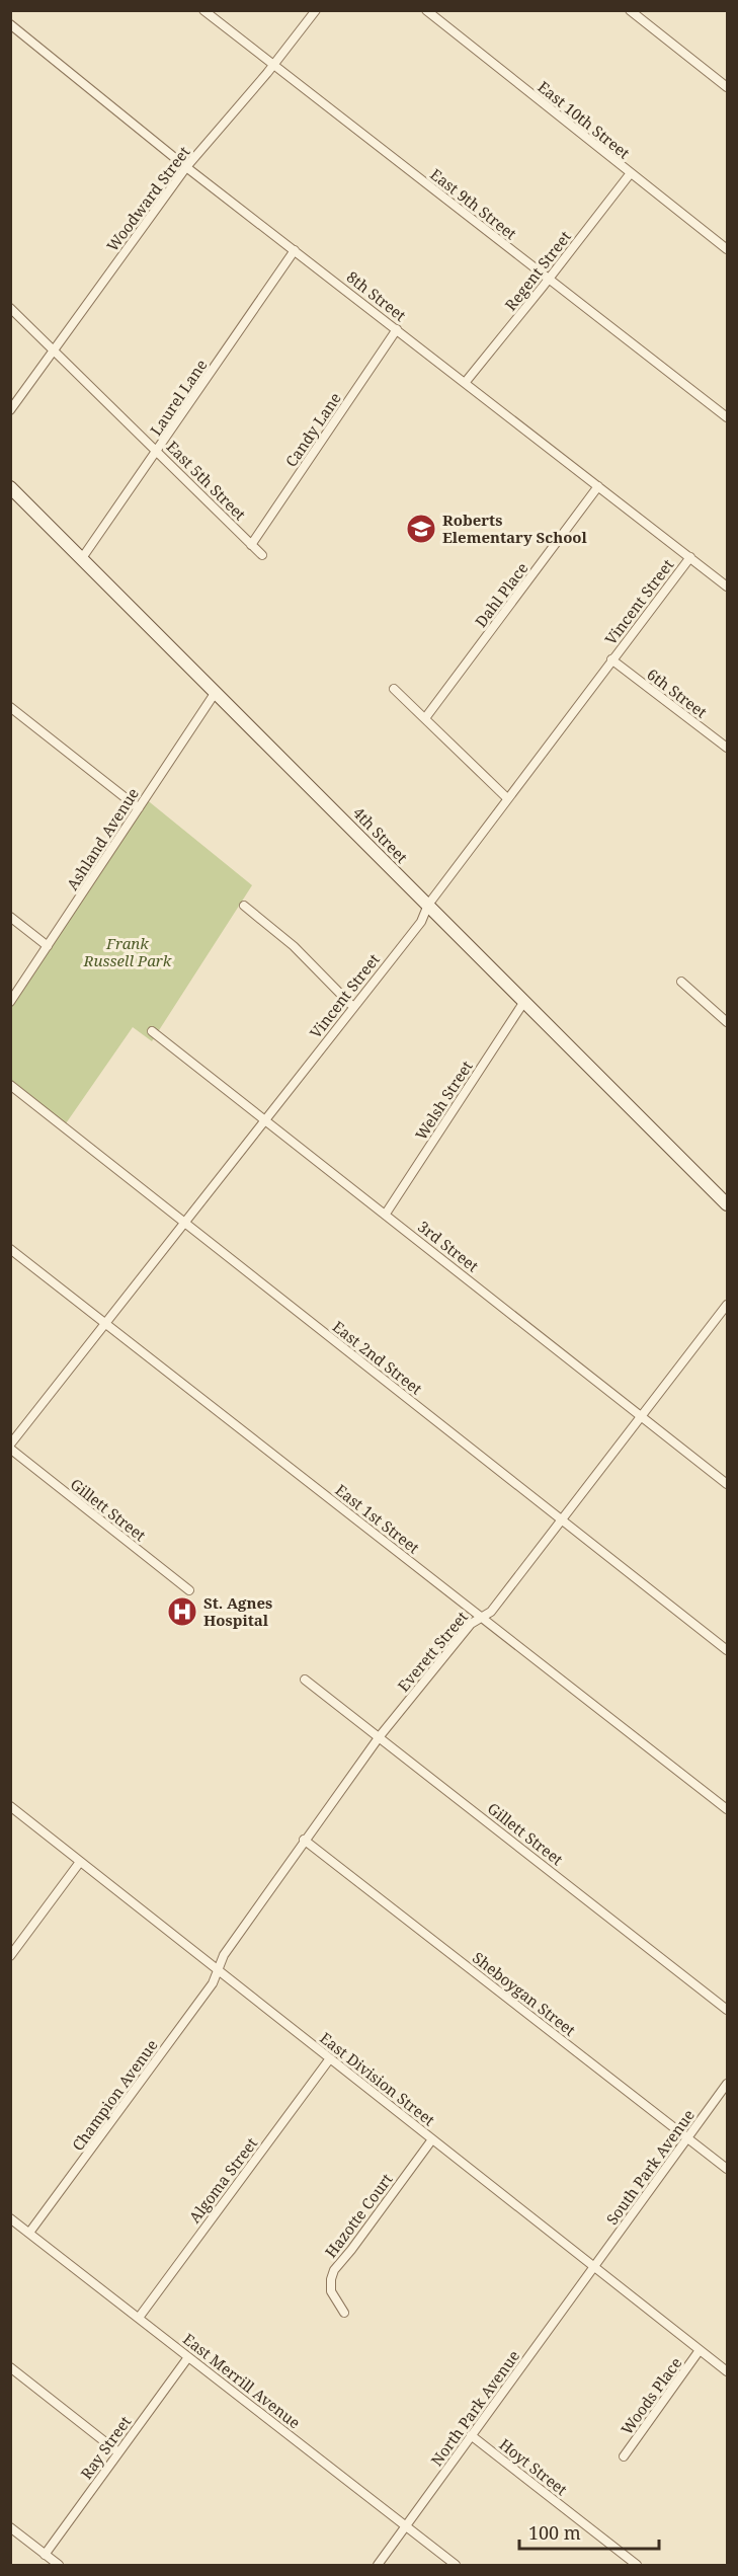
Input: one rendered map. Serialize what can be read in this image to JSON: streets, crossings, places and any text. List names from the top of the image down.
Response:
{
  "streets": {
    "street": [
      "East 10th Street",
      "Woodward Street",
      "East 9th Street",
      "Regent Street",
      "8th Street",
      "Laurel Lane",
      "Candy Lane",
      "East 5th Street",
      "Dahl Place",
      "Vincent Street",
      "6th Street",
      "4th Street",
      "Ashland Avenue",
      "Welsh Street",
      "3rd Street",
      "East 2nd Street",
      "Gillett Street",
      "East 1st Street",
      "Everett Street",
      "Sheboygan Street",
      "East Division Street",
      "Champion Avenue",
      "South Park Avenue",
      "Algoma Street",
      "Hazotte Court",
      "East Merrill Avenue",
      "Woods Place",
      "North Park Avenue",
      "Ray Street",
      "Hoyt Street"
    ]
  },
  "crossings": [
    ["East 10th Street", "Regent Street"],
    ["Woodward Street", "East 9th Street"],
    ["Woodward Street", "8th Street"],
    ["Woodward Street", "East 5th Street"],
    ["East 9th Street", "Regent Street"],
    ["Regent Street", "8th Street"],
    ["8th Street", "Laurel Lane"],
    ["8th Street", "Candy Lane"],
    ["8th Street", "Dahl Place"],
    ["8th Street", "Vincent Street"],
    ["Laurel Lane", "East 5th Street"],
    ["Laurel Lane", "4th Street"],
    ["Candy Lane", "East 5th Street"],
    ["Vincent Street", "6th Street"],
    ["Vincent Street", "4th Street"],
    ["Vincent Street", "3rd Street"],
    ["Vincent Street", "East 2nd Street"],
    ["Vincent Street", "Gillett Street"],
    ["Vincent Street", "East 1st Street"],
    ["4th Street", "Ashland Avenue"],
    ["4th Street", "Welsh Street"],
    ["Welsh Street", "3rd Street"],
    ["3rd Street", "Everett Street"],
    ["East 2nd Street", "Everett Street"],
    ["Gillett Street", "Everett Street"],
    ["East 1st Street", "Everett Street"],
    ["Everett Street", "Sheboygan Street"],
    ["Everett Street", "East Division Street"],
    ["Everett Street", "Champion Avenue"],
    ["Sheboygan Street", "South Park Avenue"],
    ["East Division Street", "Champion Avenue"],
    ["East Division Street", "South Park Avenue"],
    ["East Division Street", "Algoma Street"],
    ["East Division Street", "Hazotte Court"],
    ["East Division Street", "Woods Place"],
    ["East Division Street", "North Park Avenue"],
    ["Champion Avenue", "East Merrill Avenue"],
    ["South Park Avenue", "North Park Avenue"],
    ["Algoma Street", "East Merrill Avenue"],
    ["East Merrill Avenue", "North Park Avenue"],
    ["East Merrill Avenue", "Ray Street"],
    ["North Park Avenue", "Hoyt Street"]
  ],
  "parks": ["Frank Russell Park"],
  "places": {
    "school or university": ["Roberts Elementary School"],
    "hospital": ["St. Agnes Hospital"]
  },
  "scale_bar": "100 m"
}
